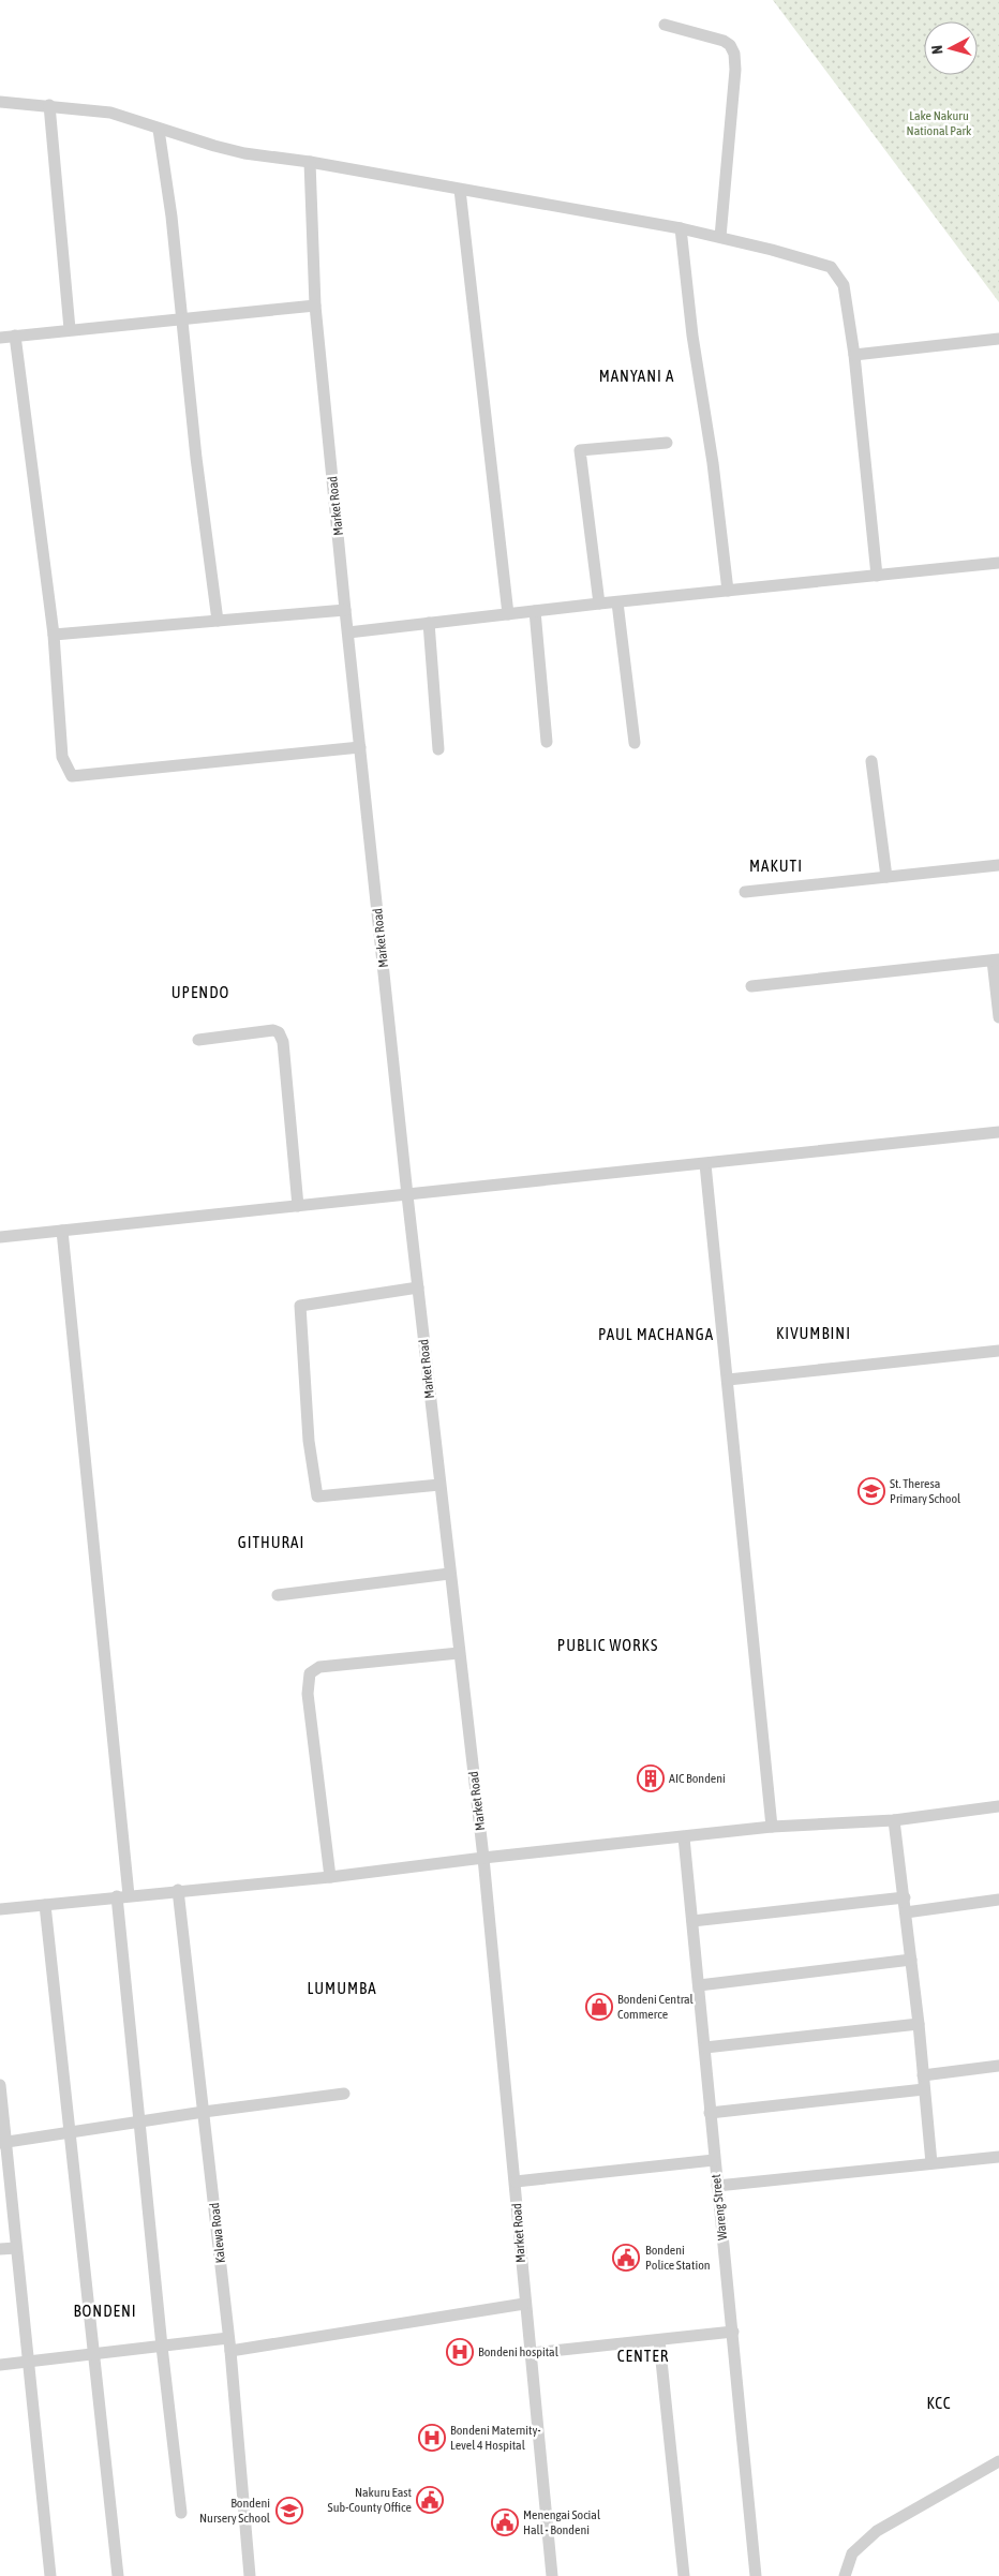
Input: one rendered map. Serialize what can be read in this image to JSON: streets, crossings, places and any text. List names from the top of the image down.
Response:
{
  "streets": {
    "street": ["Market Road", "Wareng Street", "Kalewa Road"]
  },
  "districts": [
    "MANYANI A",
    "MAKUTI",
    "UPENDO",
    "KIVUMBINI",
    "PAUL MACHANGA",
    "GITHURAI",
    "PUBLIC WORKS",
    "LUMUMBA",
    "BONDENI",
    "CENTER",
    "KCC"
  ],
  "parks": ["Lake Nakuru National Park"],
  "places": {
    "school or university": ["St. Theresa Primary School", "Bondeni Nursery School"],
    "building": ["AIC Bondeni"],
    "shop": ["Bondeni Central Commerce"],
    "public building": ["Bondeni Police Station", "Nakuru East Sub-County Office", "Menengai Social Hall - Bondeni"],
    "hospital": ["Bondeni hospital", "Bondeni Maternity- Level 4 Hospital"]
  },
  "north": "left"
}
